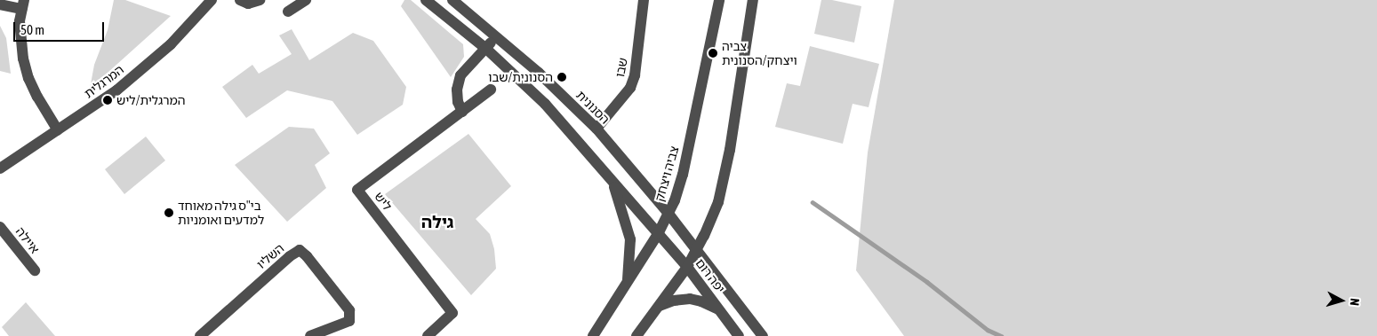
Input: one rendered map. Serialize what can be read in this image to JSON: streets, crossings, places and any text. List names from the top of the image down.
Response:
{
  "streets": {
    "street": [
      "שבו",
      "המרגלית",
      "הסנונית",
      "צביה ויצחק",
      "ליש",
      "איילה",
      "השליו",
      "יפה רום"
    ]
  },
  "crossings": [
    ["שבו", "הסנונית"],
    ["הסנונית", "צביה ויצחק"],
    ["הסנונית", "יפה רום"],
    ["צביה ויצחק", "יפה רום"]
  ],
  "districts": ["גילה"],
  "places": [
    "צביה ויצחק/הסנונית",
    "הסנונית/שבו",
    "המרגלית/ליש",
    "בי\"ס גילה מאוחד למדעים ואומניות"
  ],
  "scale_bar": "50 m",
  "north": "right"
}
